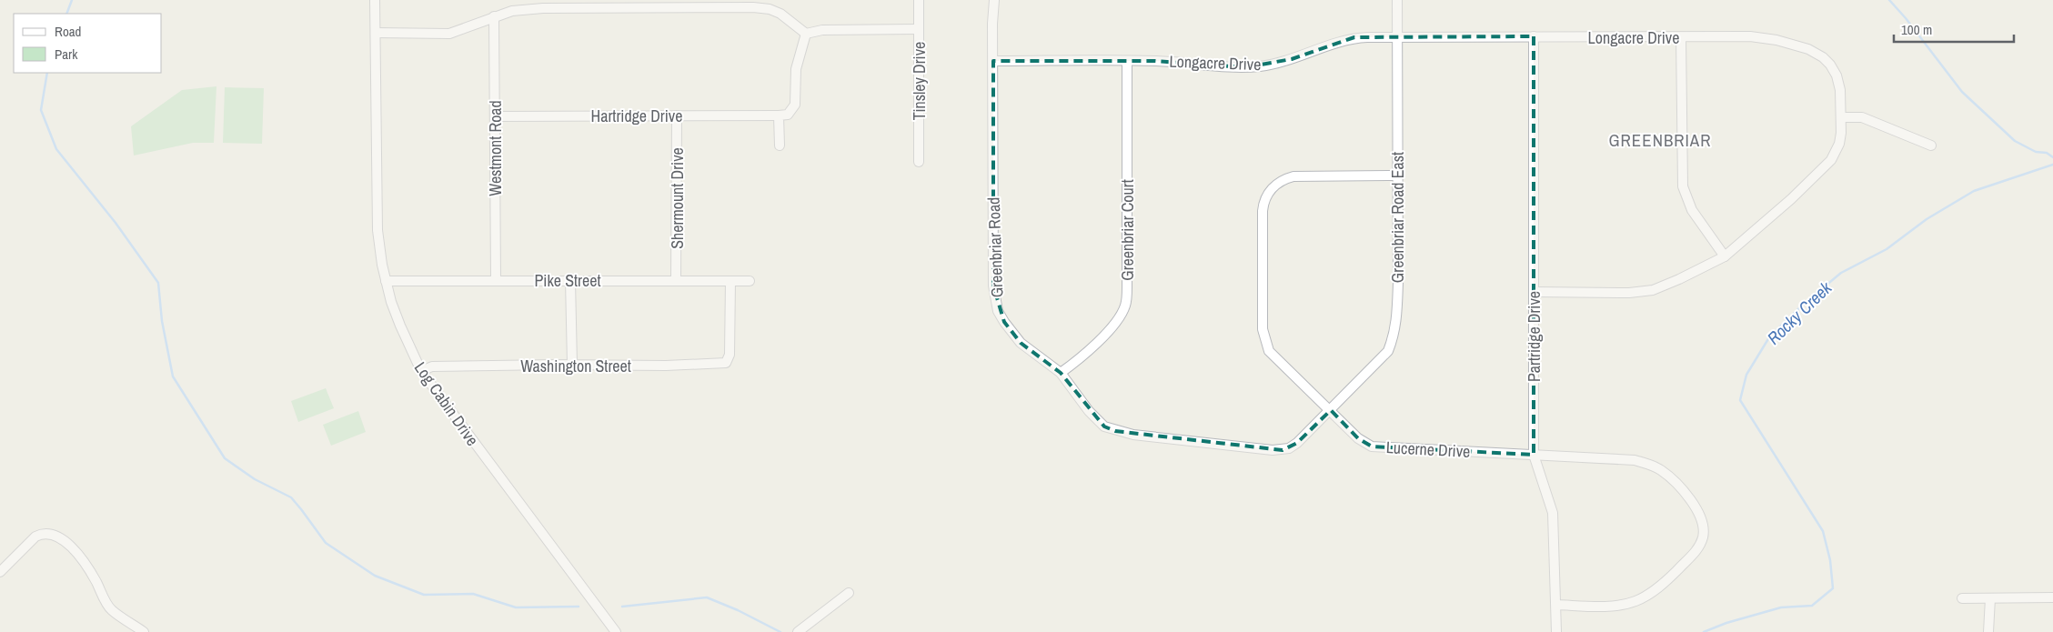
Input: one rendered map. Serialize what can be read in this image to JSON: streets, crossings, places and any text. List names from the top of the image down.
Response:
{
  "streets": {
    "street": [
      "Longacre Drive",
      "Tinsley Drive",
      "Hartridge Drive",
      "Westmont Road",
      "Shermount Drive",
      "Greenbriar Road East",
      "Greenbriar Court",
      "Greenbriar Road",
      "Pike Street",
      "Partridge Drive",
      "Washington Street",
      "Log Cabin Drive",
      "Lucerne Drive"
    ]
  },
  "crossings": [
    ["Longacre Drive", "Greenbriar Road East"],
    ["Longacre Drive", "Greenbriar Court"],
    ["Longacre Drive", "Greenbriar Road"],
    ["Longacre Drive", "Partridge Drive"],
    ["Hartridge Drive", "Westmont Road"],
    ["Hartridge Drive", "Shermount Drive"],
    ["Westmont Road", "Pike Street"],
    ["Shermount Drive", "Pike Street"],
    ["Greenbriar Road East", "Greenbriar Road"],
    ["Greenbriar Road East", "Lucerne Drive"],
    ["Greenbriar Court", "Greenbriar Road"],
    ["Greenbriar Road", "Lucerne Drive"],
    ["Pike Street", "Washington Street"],
    ["Pike Street", "Log Cabin Drive"],
    ["Partridge Drive", "Lucerne Drive"],
    ["Washington Street", "Log Cabin Drive"]
  ],
  "districts": ["GREENBRIAR"],
  "water": ["Rocky Creek"],
  "legend": ["Road", "Park"],
  "scale_bar": "100 m"
}
